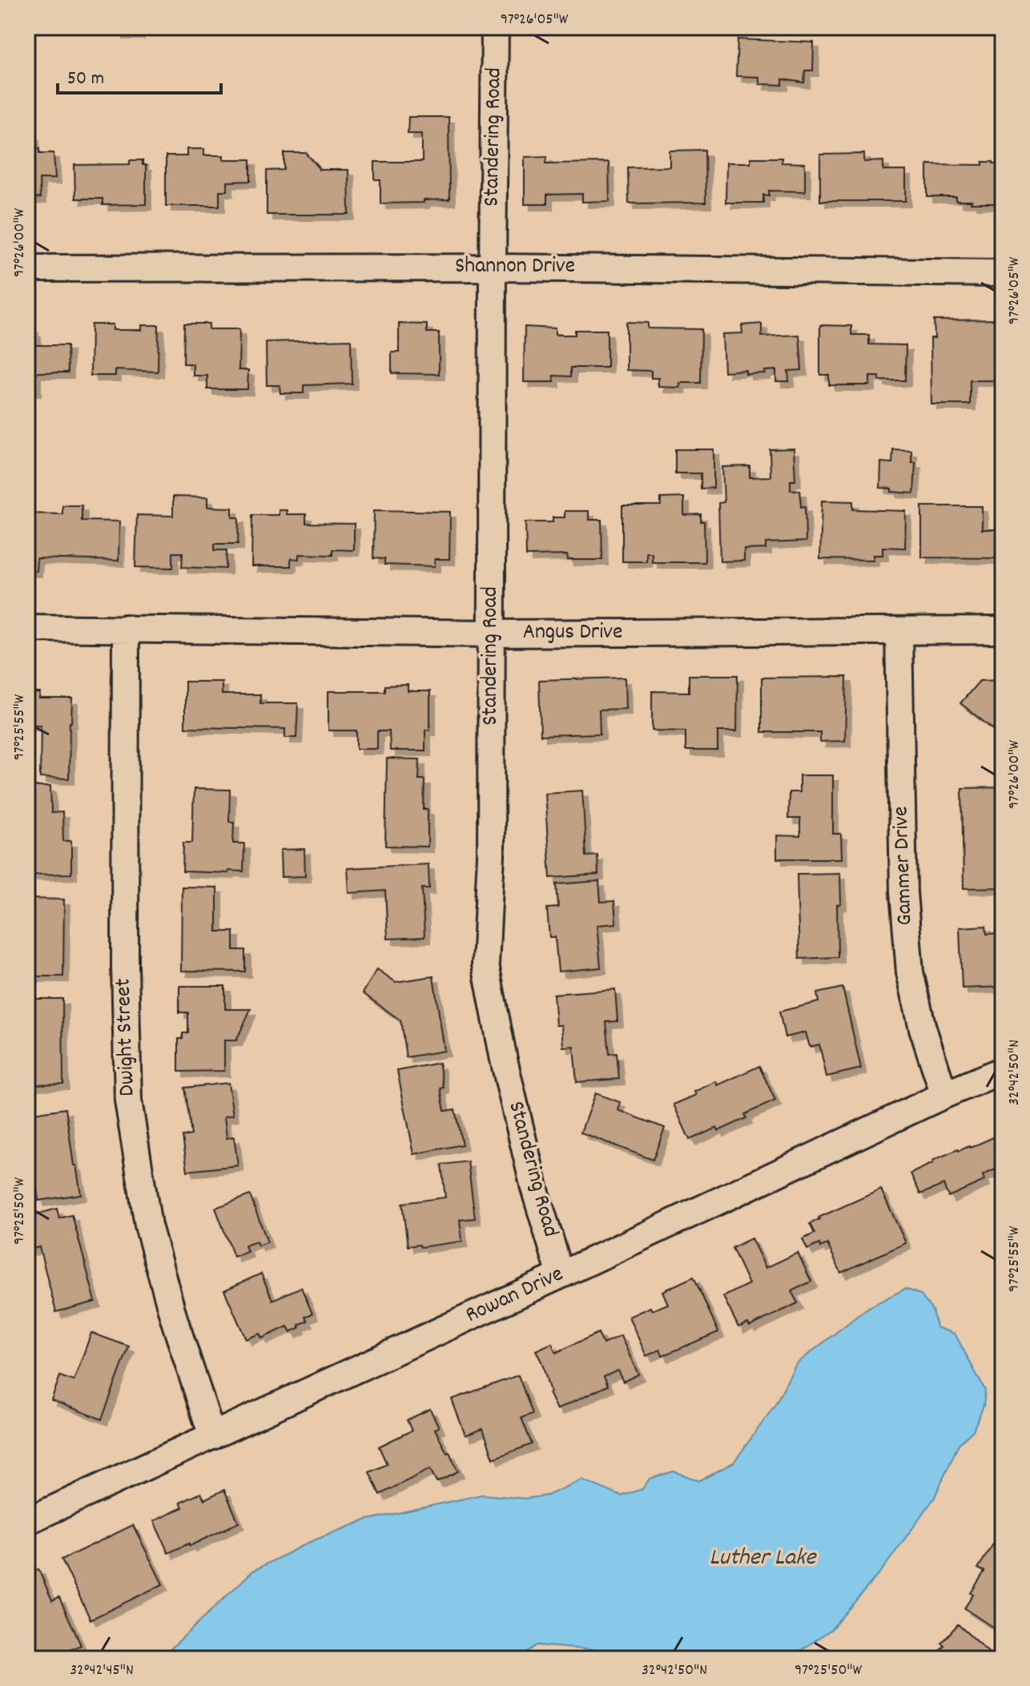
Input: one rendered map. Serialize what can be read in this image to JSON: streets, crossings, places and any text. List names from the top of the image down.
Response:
{
  "streets": {
    "street": [
      "Standering Road",
      "Shannon Drive",
      "Angus Drive",
      "Gammer Drive",
      "Dwight Street",
      "Rowan Drive"
    ]
  },
  "crossings": [
    ["Standering Road", "Shannon Drive"],
    ["Standering Road", "Angus Drive"],
    ["Standering Road", "Rowan Drive"],
    ["Angus Drive", "Gammer Drive"],
    ["Angus Drive", "Dwight Street"],
    ["Gammer Drive", "Rowan Drive"],
    ["Dwight Street", "Rowan Drive"]
  ],
  "water": ["Luther Lake"],
  "scale_bar": "50 m",
  "coordinates": [
    "97°26'05\"W",
    "97°26'00\"W",
    "97°25'55\"W",
    "32°42'50\"N",
    "97°25'50\"W",
    "32°42'45\"N"
  ]
}
